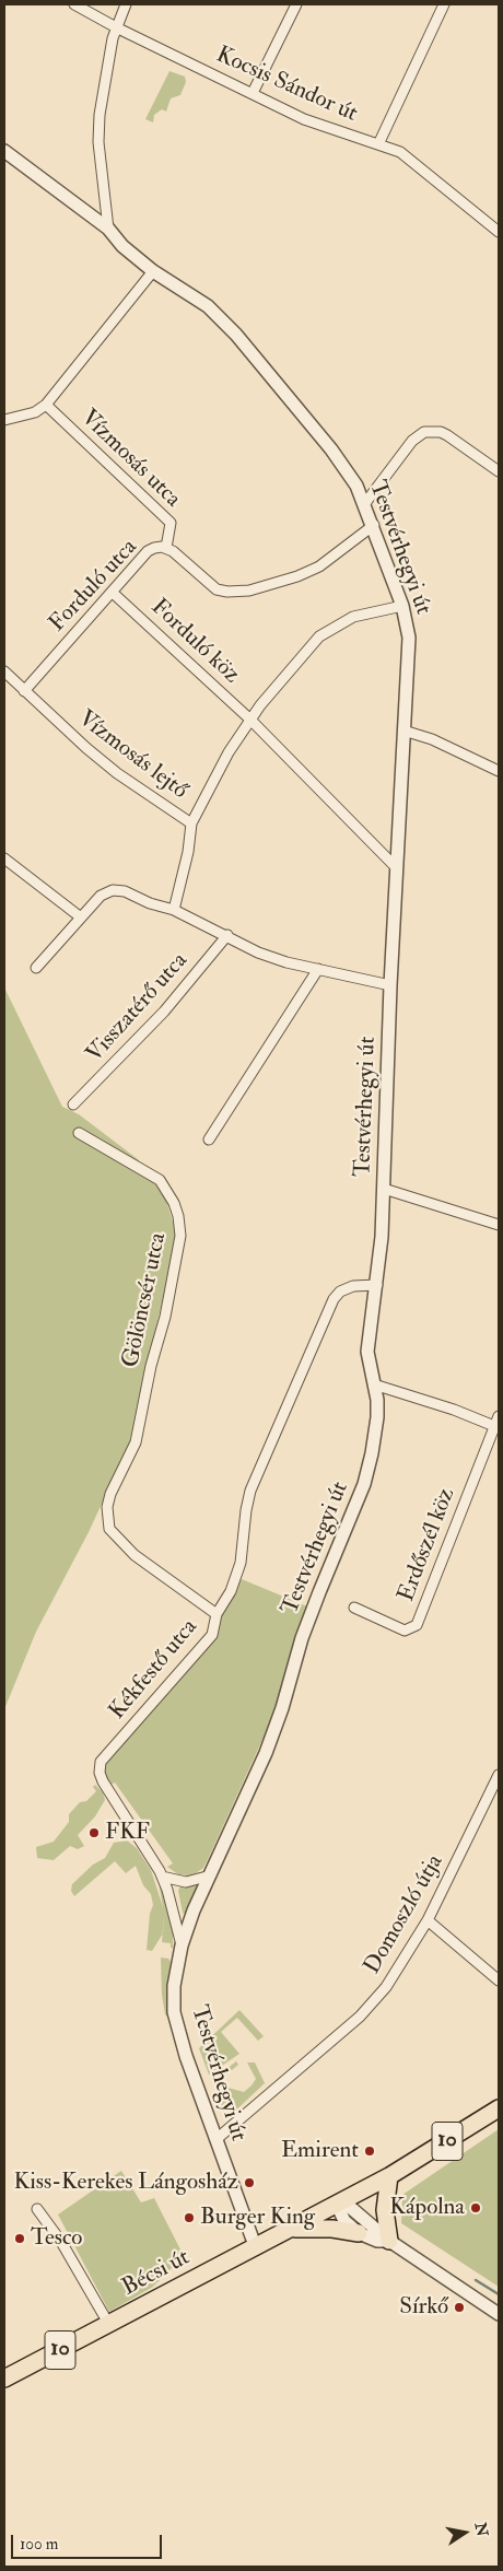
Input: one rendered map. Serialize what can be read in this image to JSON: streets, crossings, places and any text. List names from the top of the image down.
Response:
{
  "streets": {
    "main road": ["10", "Bécsi út"],
    "street": [
      "Kocsis Sándor út",
      "Vízmosás utca",
      "Testvérhegyi út",
      "Forduló utca",
      "Forduló köz",
      "Vízmosás lejtő",
      "Visszatérő utca",
      "Gölöncsér utca",
      "Erdőszél köz",
      "Kékfestő utca",
      "Domoszló útja"
    ]
  },
  "crossings": [
    ["Vízmosás utca", "Forduló utca"],
    ["Testvérhegyi út", "Forduló utca"],
    ["Testvérhegyi út", "Vízmosás lejtő"],
    ["Testvérhegyi út", "Visszatérő utca"],
    ["Testvérhegyi út", "Kékfestő utca"],
    ["Testvérhegyi út", "Domoszló útja"],
    ["Testvérhegyi út", "Bécsi út"],
    ["Forduló utca", "Forduló köz"],
    ["Forduló utca", "Vízmosás lejtő"],
    ["Forduló köz", "Vízmosás lejtő"],
    ["Gölöncsér utca", "Kékfestő utca"]
  ],
  "places": [
    "FKF",
    "Emirent",
    "Kiss-Kerekes Lángosház",
    "Kápolna",
    "Burger King",
    "Tesco",
    "Sírkő"
  ],
  "scale_bar": "100 m",
  "north": "right"
}
